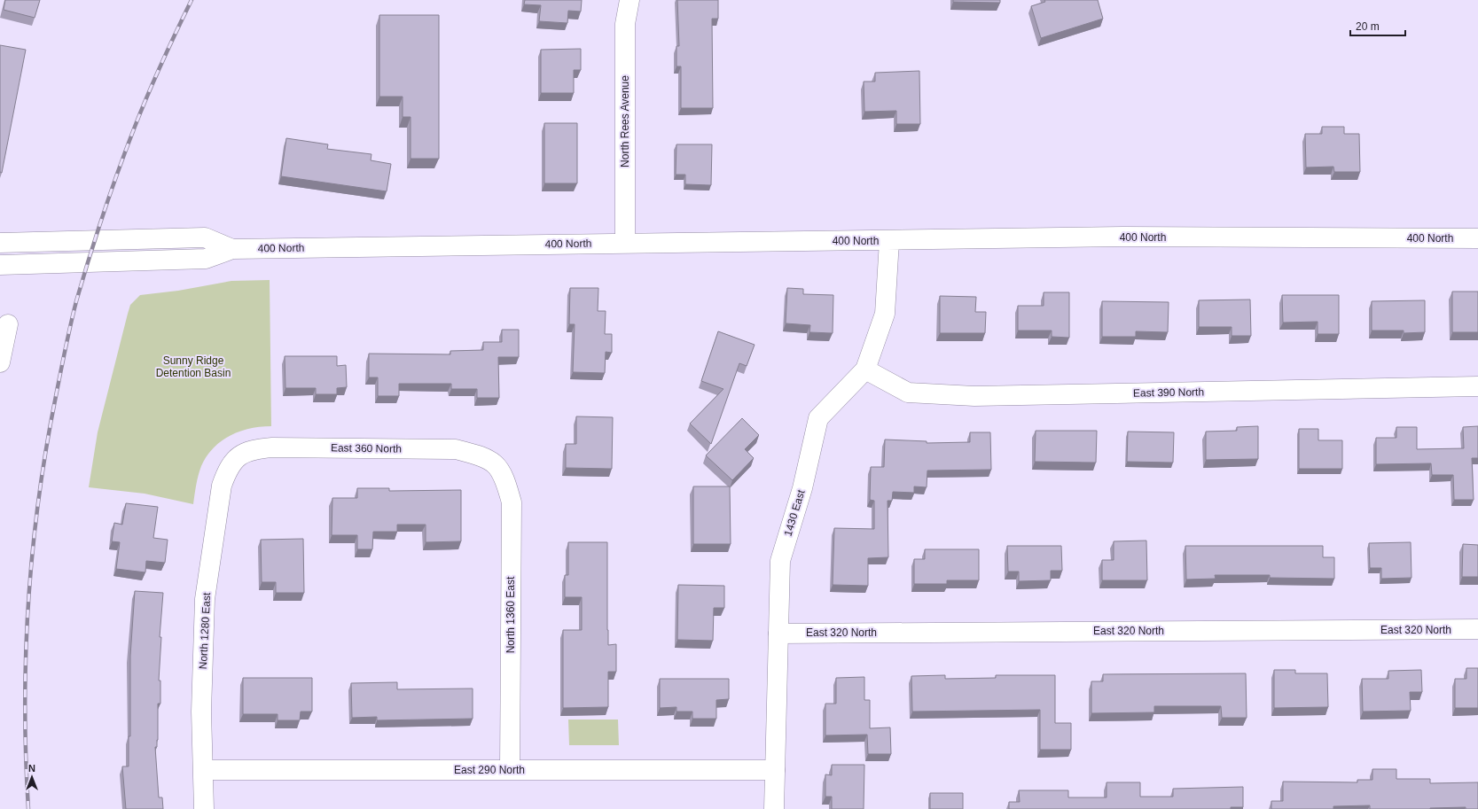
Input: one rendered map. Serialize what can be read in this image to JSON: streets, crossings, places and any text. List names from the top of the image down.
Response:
{
  "streets": {
    "street": [
      "North Rees Avenue",
      "400 North",
      "East 390 North",
      "East 360 North",
      "1430 East",
      "North 1360 East",
      "East 320 North",
      "North 1280 East",
      "East 290 North"
    ]
  },
  "crossings": [
    ["North Rees Avenue", "400 North"],
    ["400 North", "1430 East"],
    ["East 390 North", "1430 East"],
    ["East 360 North", "North 1360 East"],
    ["East 360 North", "North 1280 East"],
    ["1430 East", "East 320 North"],
    ["1430 East", "East 290 North"],
    ["North 1360 East", "East 290 North"],
    ["North 1280 East", "East 290 North"]
  ],
  "parks": ["Sunny Ridge Detention Basin"],
  "scale_bar": "20 m",
  "north": "top"
}
